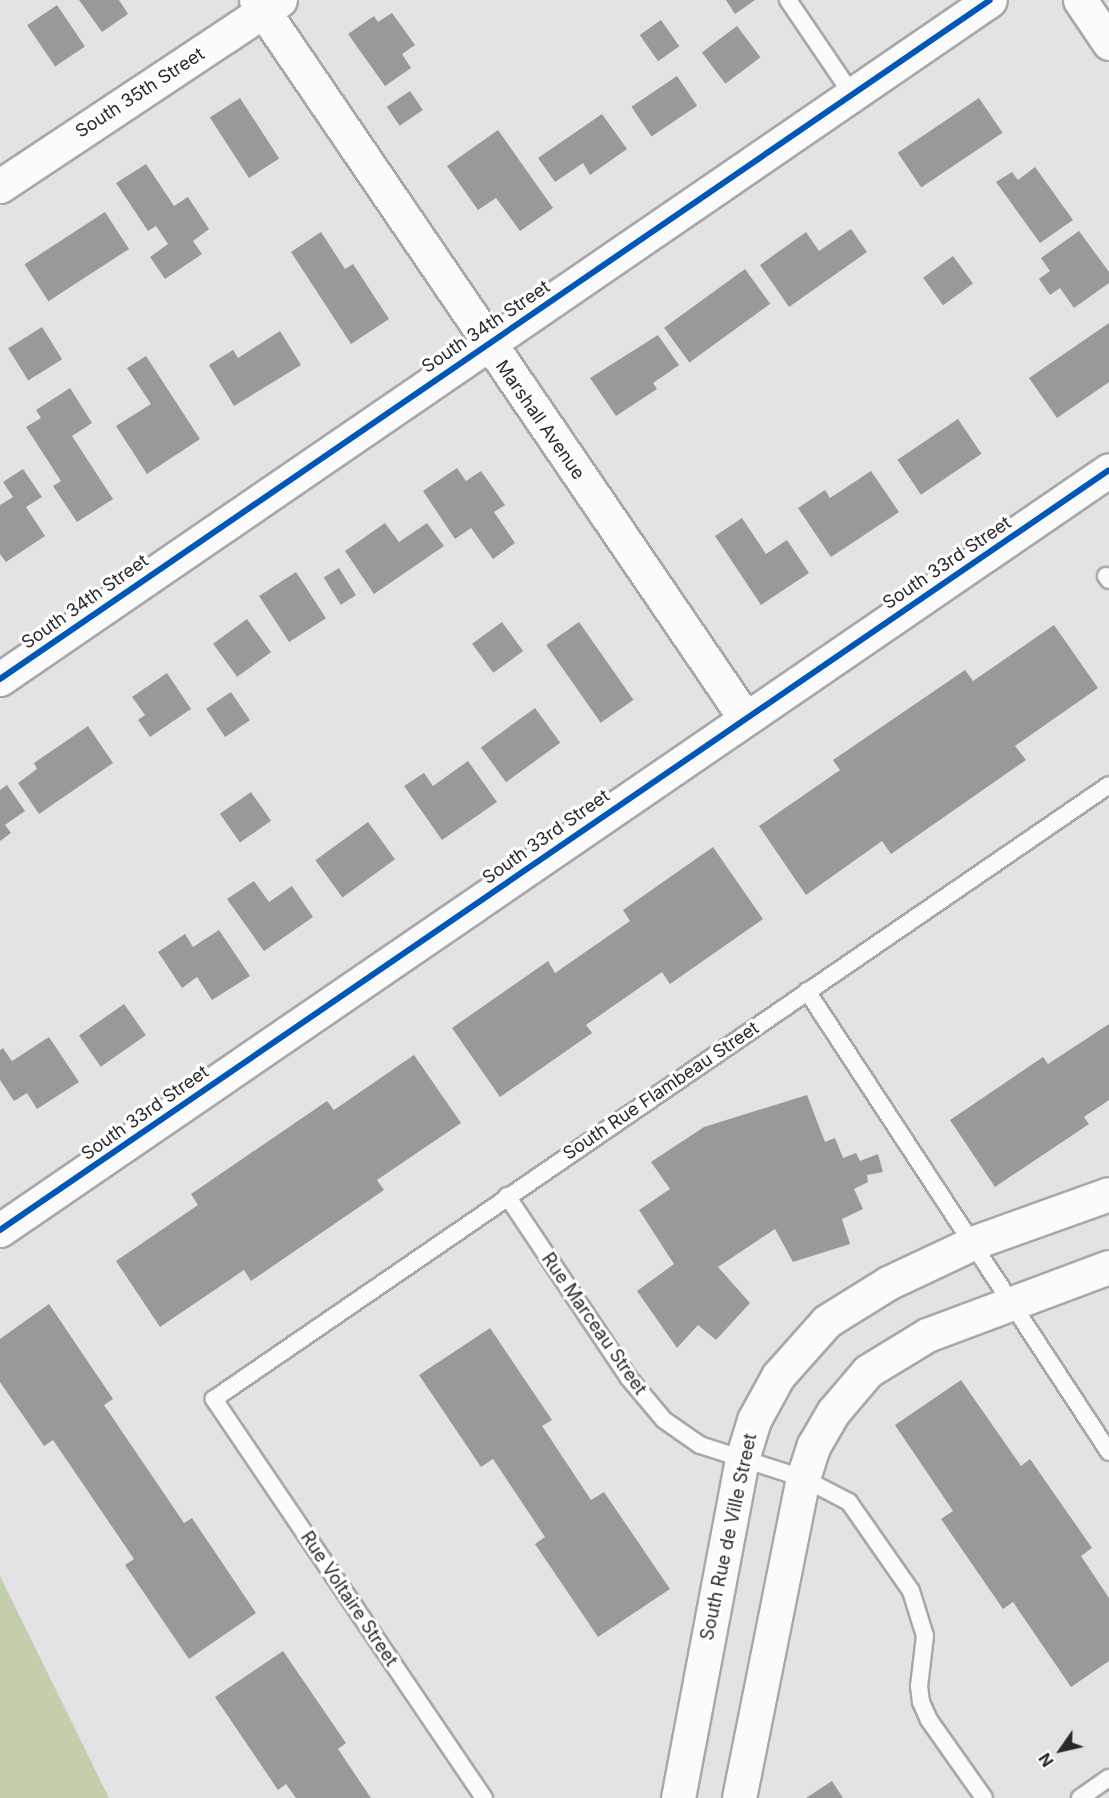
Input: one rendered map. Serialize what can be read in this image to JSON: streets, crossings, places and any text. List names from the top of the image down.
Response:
{
  "streets": {
    "street": [
      "South 35th Street",
      "South 34th Street",
      "Marshall Avenue",
      "South 33rd Street",
      "South Rue de Ville Street"
    ],
    "lane": ["South Rue Flambeau Street", "Rue Marceau Street", "Rue Voltaire Street"]
  },
  "crossings": [
    ["South 35th Street", "Marshall Avenue"],
    ["South 34th Street", "Marshall Avenue"],
    ["Marshall Avenue", "South 33rd Street"],
    ["South Rue Flambeau Street", "Rue Marceau Street"],
    ["South Rue Flambeau Street", "Rue Voltaire Street"],
    ["Rue Marceau Street", "South Rue de Ville Street"]
  ],
  "north": "bottom left"
}
